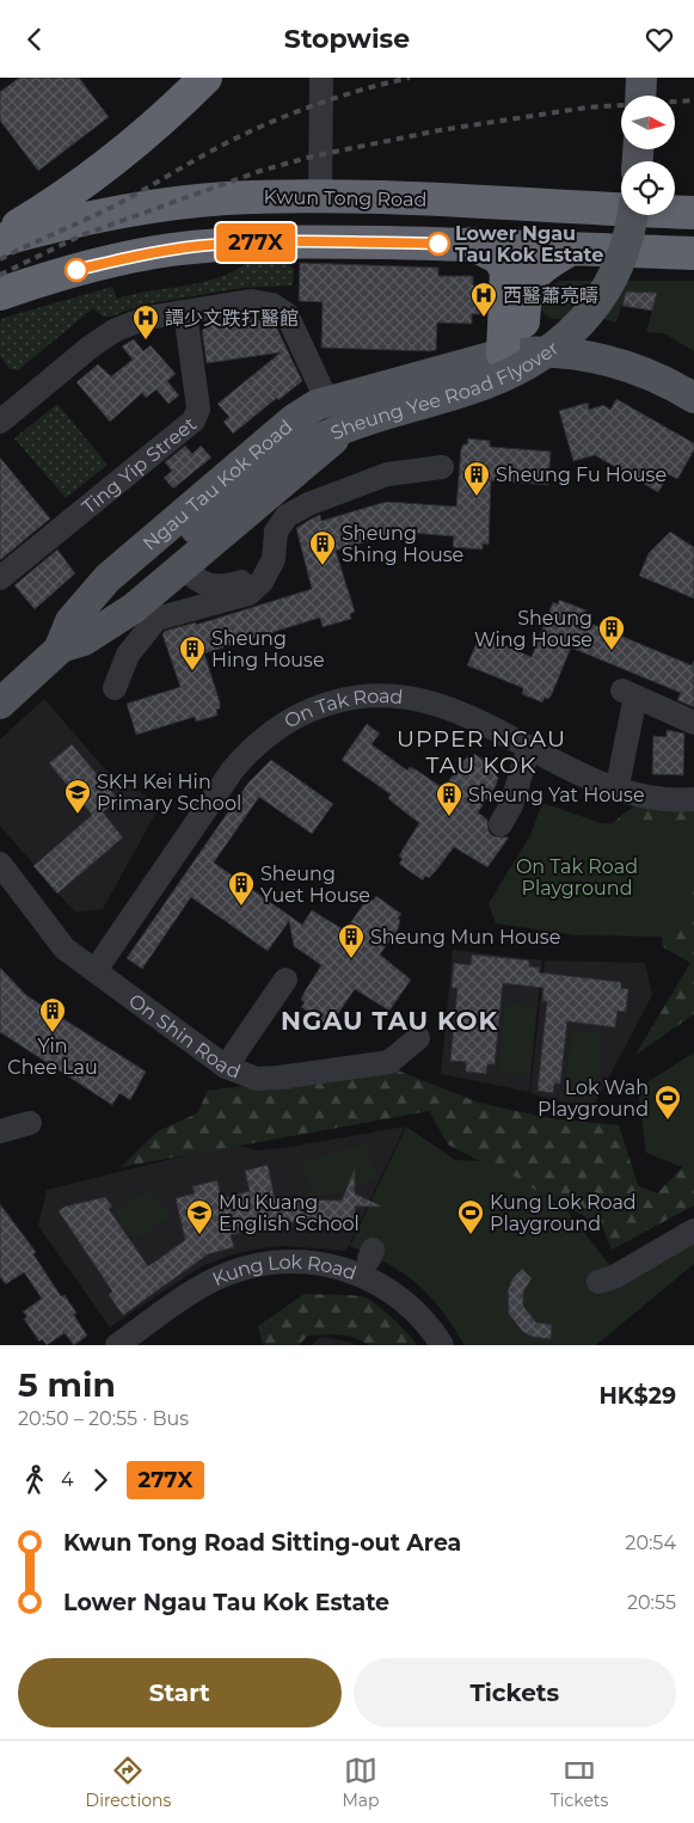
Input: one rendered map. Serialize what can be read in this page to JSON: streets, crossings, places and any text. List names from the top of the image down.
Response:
{
  "streets": {
    "highway": ["Kwun Tong Road"],
    "main road": ["Sheung Yee Road Flyover", "Ngau Tau Kok Road"],
    "street": [
      "Ting Yip Street",
      "On Tak Road",
      "On Shin Road",
      "Kung Lok Road"
    ]
  },
  "crossings": [
    ["Sheung Yee Road Flyover", "Ngau Tau Kok Road"],
    ["On Tak Road", "On Shin Road"]
  ],
  "districts": ["UPPER NGAU TAU KOK", "NGAU TAU KOK"],
  "parks": ["On Tak Road Playground"],
  "places": {
    "other": ["Lower Ngau Tau Kok Estate"],
    "hospital": ["西醫蕭亮疇", "譚少文跌打醫館"],
    "building": [
      "Sheung Fu House",
      "Sheung Shing House",
      "Sheung Wing House",
      "Sheung Hing House",
      "Sheung Yat House",
      "Sheung Yuet House",
      "Sheung Mun House",
      "Yin Chee Lau"
    ],
    "school or university": ["SKH Kei Hin Primary School", "Mu Kuang English School"],
    "sports": ["Lok Wah Playground", "Kung Lok Road Playground"]
  },
  "lines": ["bus line 277X"],
  "north": "right",
  "page": {
    "header": "Stopwise",
    "on_map": "277X",
    "heading": ["5 min", "20:50 – 20:55 · Bus", "HK$29"],
    "legs": ["4", "277X"],
    "list": [
      {
        "name": "Kwun Tong Road Sitting-out Area",
        "value": "20:54"
      },
      {
        "name": "Lower Ngau Tau Kok Estate",
        "value": "20:55"
      }
    ],
    "buttons": ["Start", "Tickets"],
    "tabs": ["Directions", "Map", "Tickets"]
  }
}
